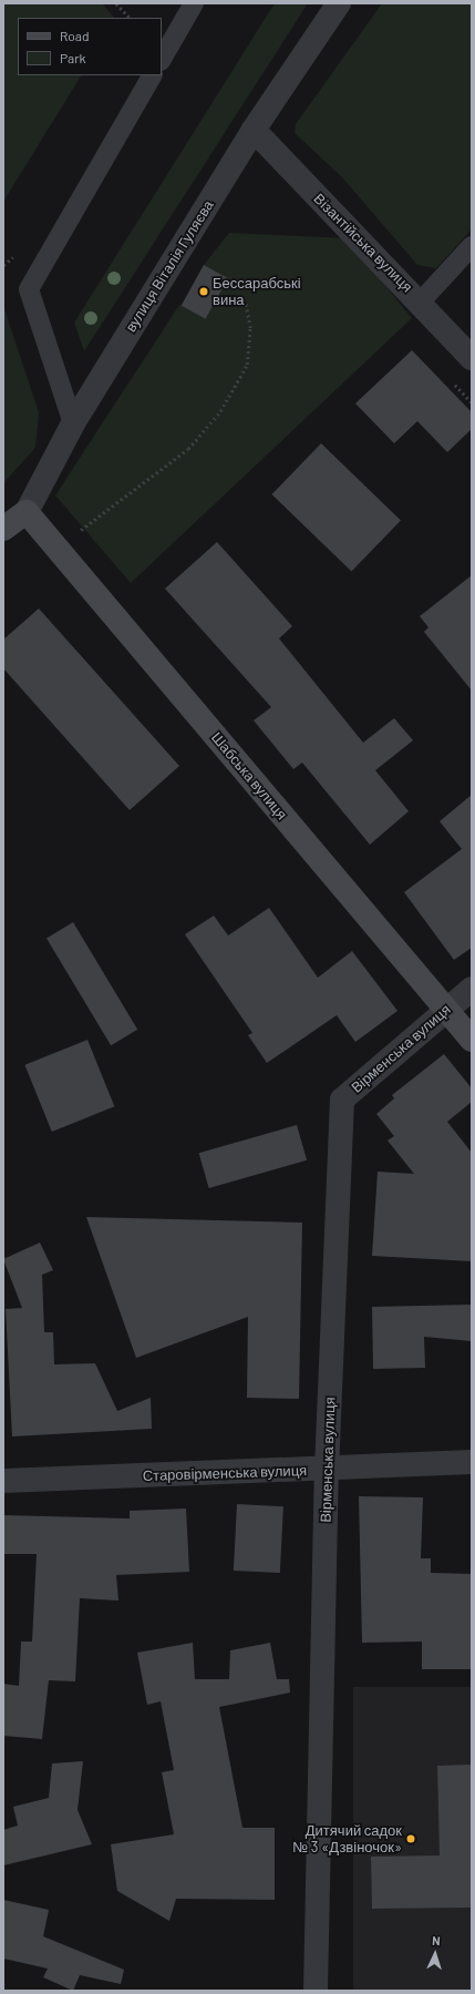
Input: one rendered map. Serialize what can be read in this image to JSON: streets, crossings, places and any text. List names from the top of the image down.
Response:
{
  "streets": {
    "main road": ["вулиця Віталія Гуляєва", "Шабська вулиця"],
    "street": ["Візантійська вулиця", "Вірменська вулиця", "Старовірменська вулиця"]
  },
  "crossings": [
    ["Візантійська вулиця", "вулиця Віталія Гуляєва"],
    ["вулиця Віталія Гуляєва", "Шабська вулиця"],
    ["Шабська вулиця", "Вірменська вулиця"],
    ["Вірменська вулиця", "Старовірменська вулиця"]
  ],
  "places": ["Бессарабські вина", "Дитячий садок № 3 «Дзвіночок»"],
  "legend": ["Road", "Park"],
  "north": "top"
}
